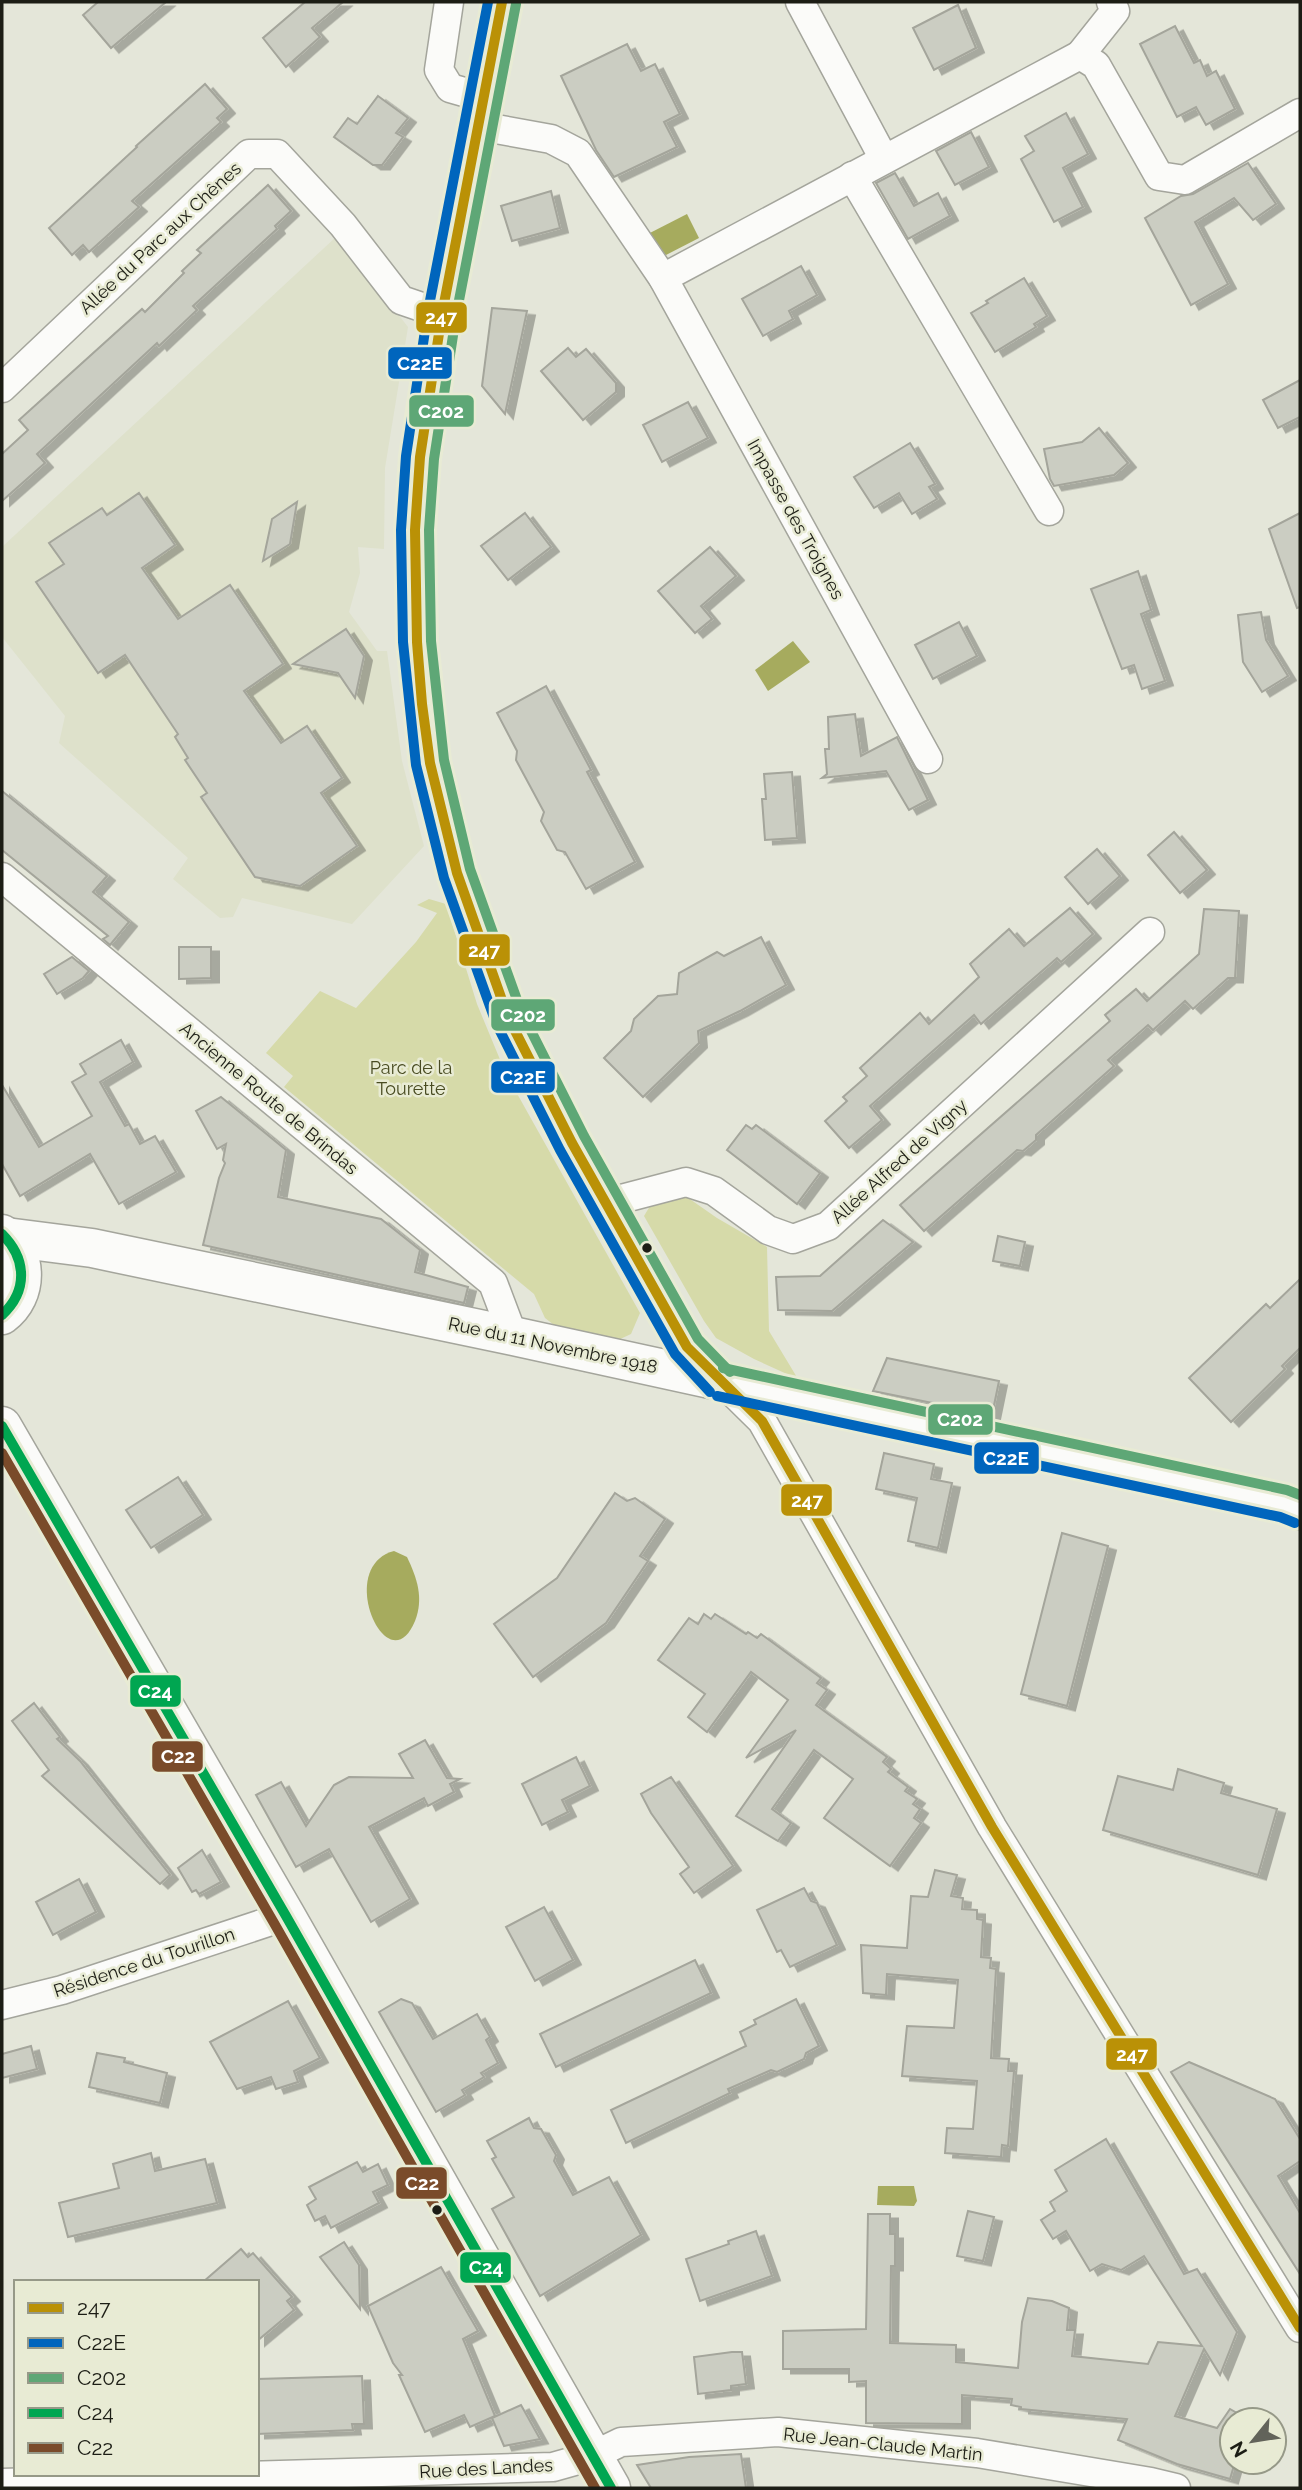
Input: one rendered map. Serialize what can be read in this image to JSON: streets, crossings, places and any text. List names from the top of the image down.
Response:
{
  "streets": {
    "main road": ["Rue du 11 Novembre 1918"],
    "street": [
      "Allée du Parc aux Chênes",
      "Impasse des Troignes",
      "Ancienne Route de Brindas",
      "Allée Alfred de Vigny",
      "Résidence du Tourillon",
      "Rue Jean-Claude Martin",
      "Rue des Landes"
    ]
  },
  "crossings": [
    ["Ancienne Route de Brindas", "Rue du 11 Novembre 1918"],
    ["Rue Jean-Claude Martin", "Rue des Landes"]
  ],
  "parks": ["Parc de la Tourette"],
  "lines": [
    "transit line 247",
    "transit line C22E",
    "transit line C202",
    "transit line C24",
    "transit line C22"
  ],
  "legend": [
    "247",
    "C22E",
    "C202",
    "C24",
    "C22"
  ],
  "north": "bottom left"
}
